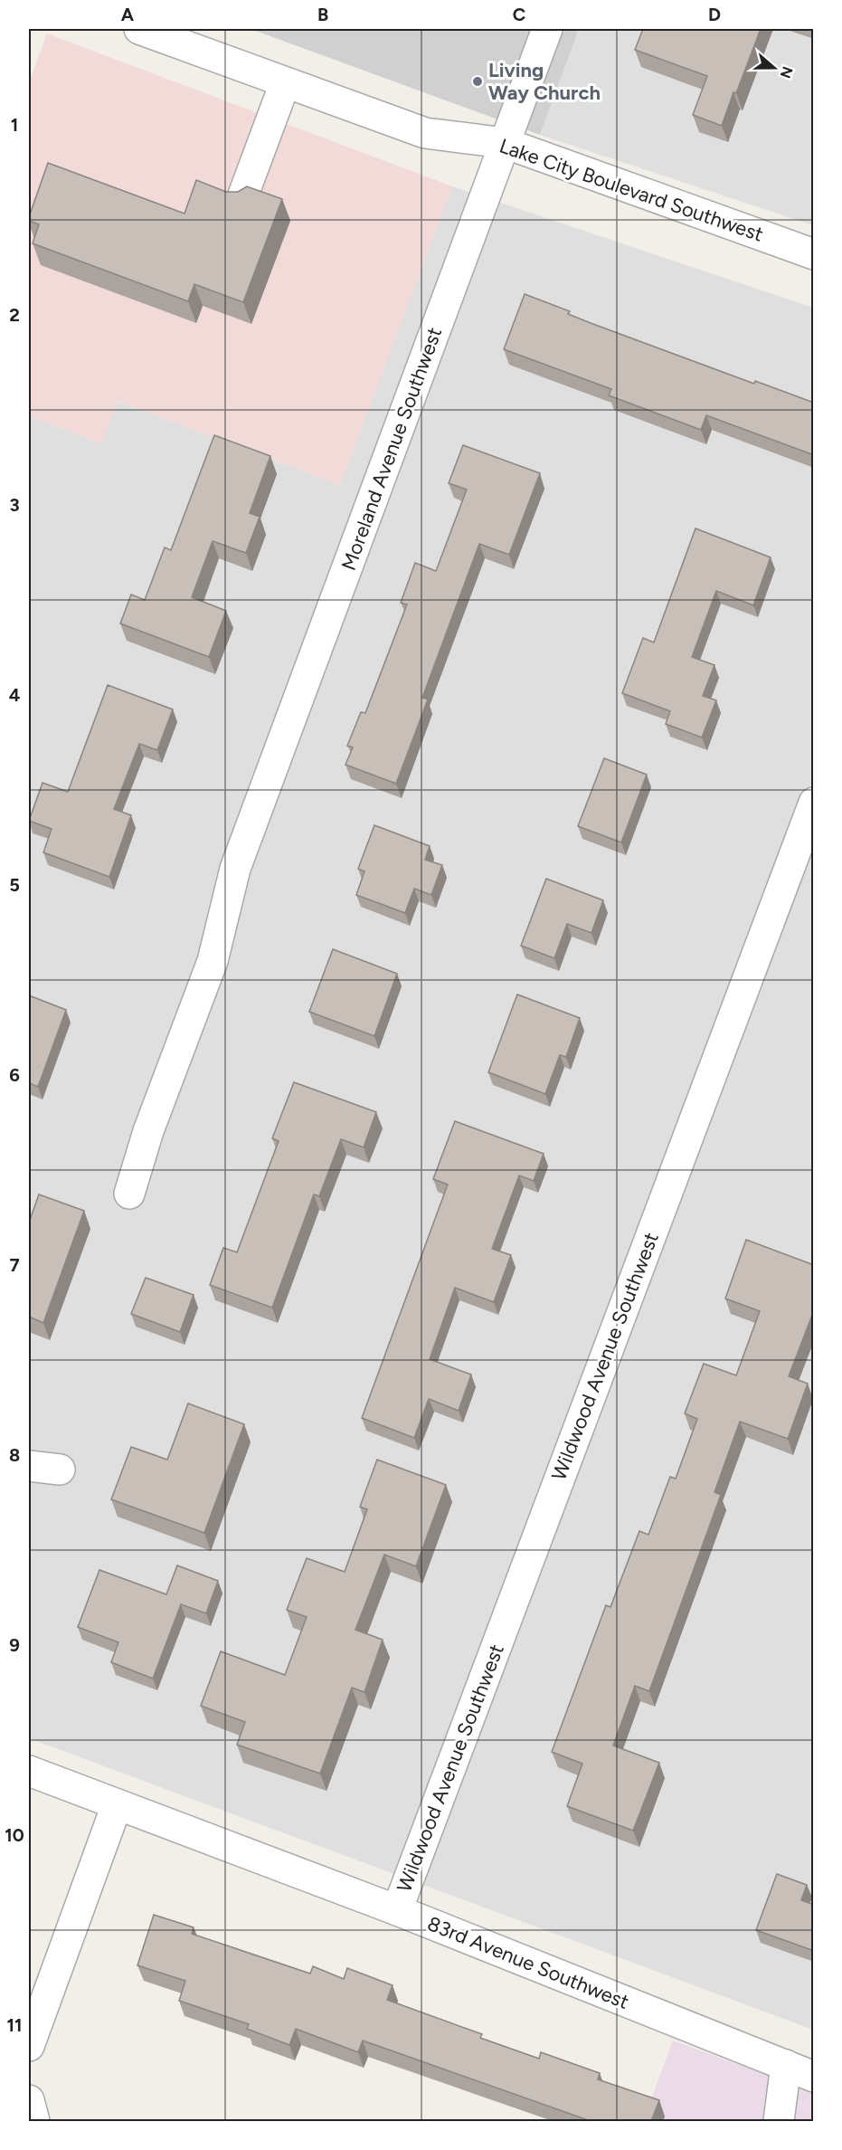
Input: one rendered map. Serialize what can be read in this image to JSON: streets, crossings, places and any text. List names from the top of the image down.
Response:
{
  "streets": {
    "street": [
      "Lake City Boulevard Southwest",
      "Moreland Avenue Southwest",
      "Wildwood Avenue Southwest",
      "83rd Avenue Southwest"
    ]
  },
  "crossings": [
    ["Lake City Boulevard Southwest", "Moreland Avenue Southwest"],
    ["Wildwood Avenue Southwest", "83rd Avenue Southwest"]
  ],
  "places": ["Living Way Church"],
  "north": "right",
  "grid": {
    "columns": [
      "A",
      "B",
      "C",
      "D"
    ],
    "rows": [
      "1",
      "2",
      "3",
      "4",
      "5",
      "6",
      "7",
      "8",
      "9",
      "10",
      "11"
    ]
  }
}
